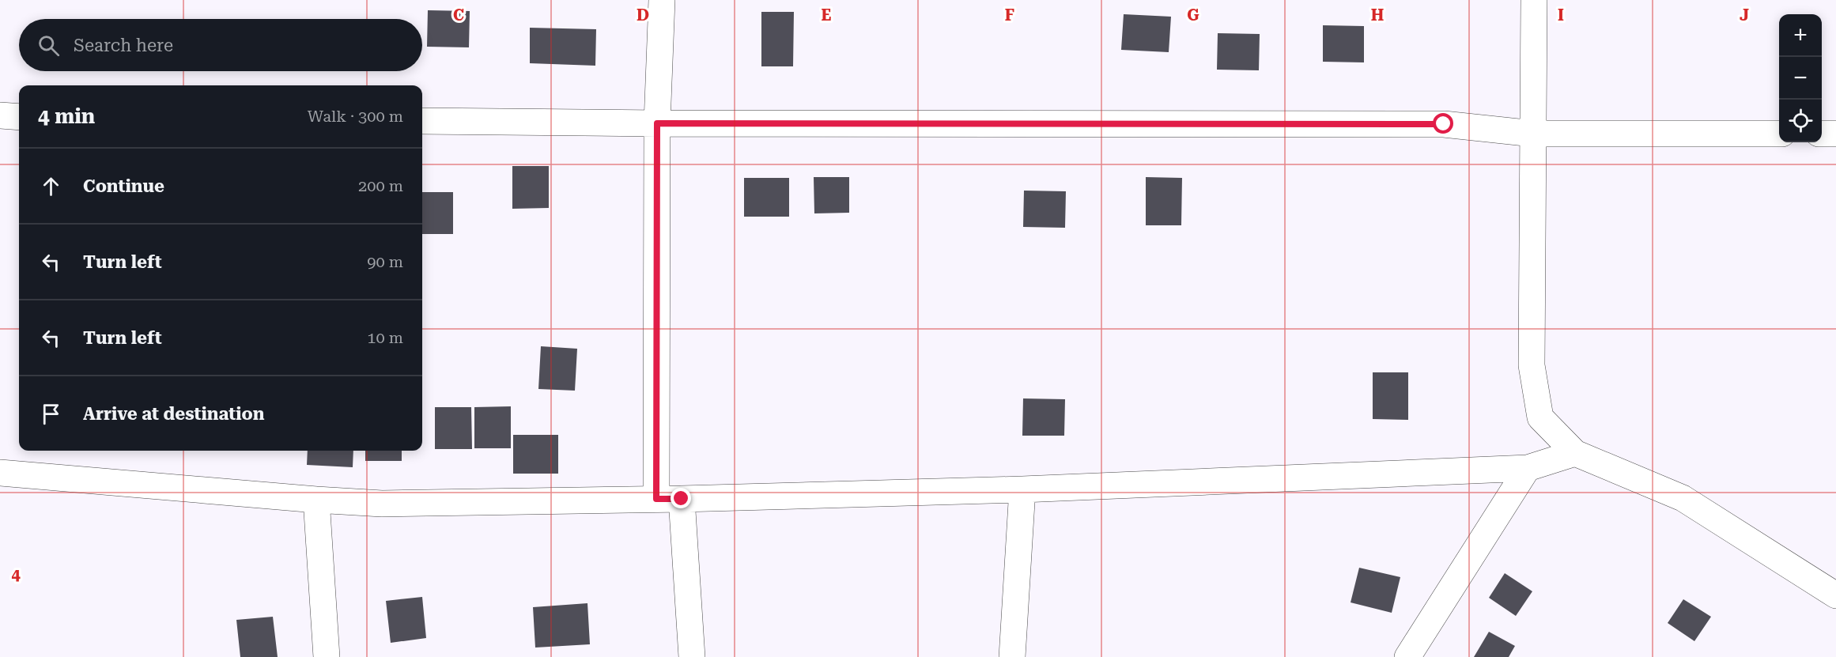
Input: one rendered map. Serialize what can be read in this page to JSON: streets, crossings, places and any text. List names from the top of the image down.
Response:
{
  "page": {
    "map_buttons": ["+", "−"],
    "search": "Search here",
    "heading": ["4 min", "Walk · 300 m"],
    "list": [
      ["Continue", "200 m"],
      ["Turn left", "90 m"],
      ["Turn left", "10 m"],
      "Arrive at destination"
    ]
  },
  "grid": {
    "columns": [
      "C",
      "D",
      "E",
      "F",
      "G",
      "H",
      "I",
      "J"
    ],
    "rows": ["4"]
  }
}
